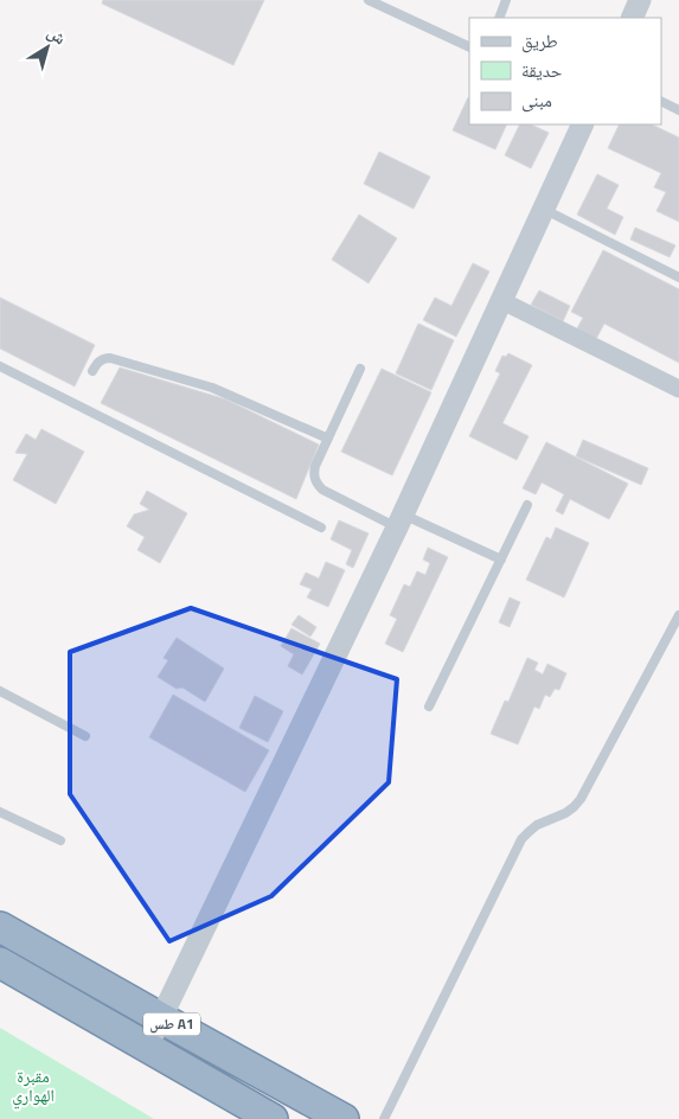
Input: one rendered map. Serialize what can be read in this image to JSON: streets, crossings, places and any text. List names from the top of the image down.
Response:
{
  "streets": {
    "highway": ["طس A1"]
  },
  "parks": ["مقبرة الهواري"],
  "legend": ["طريق", "حديقة", "مبنى"],
  "north": "top right"
}
